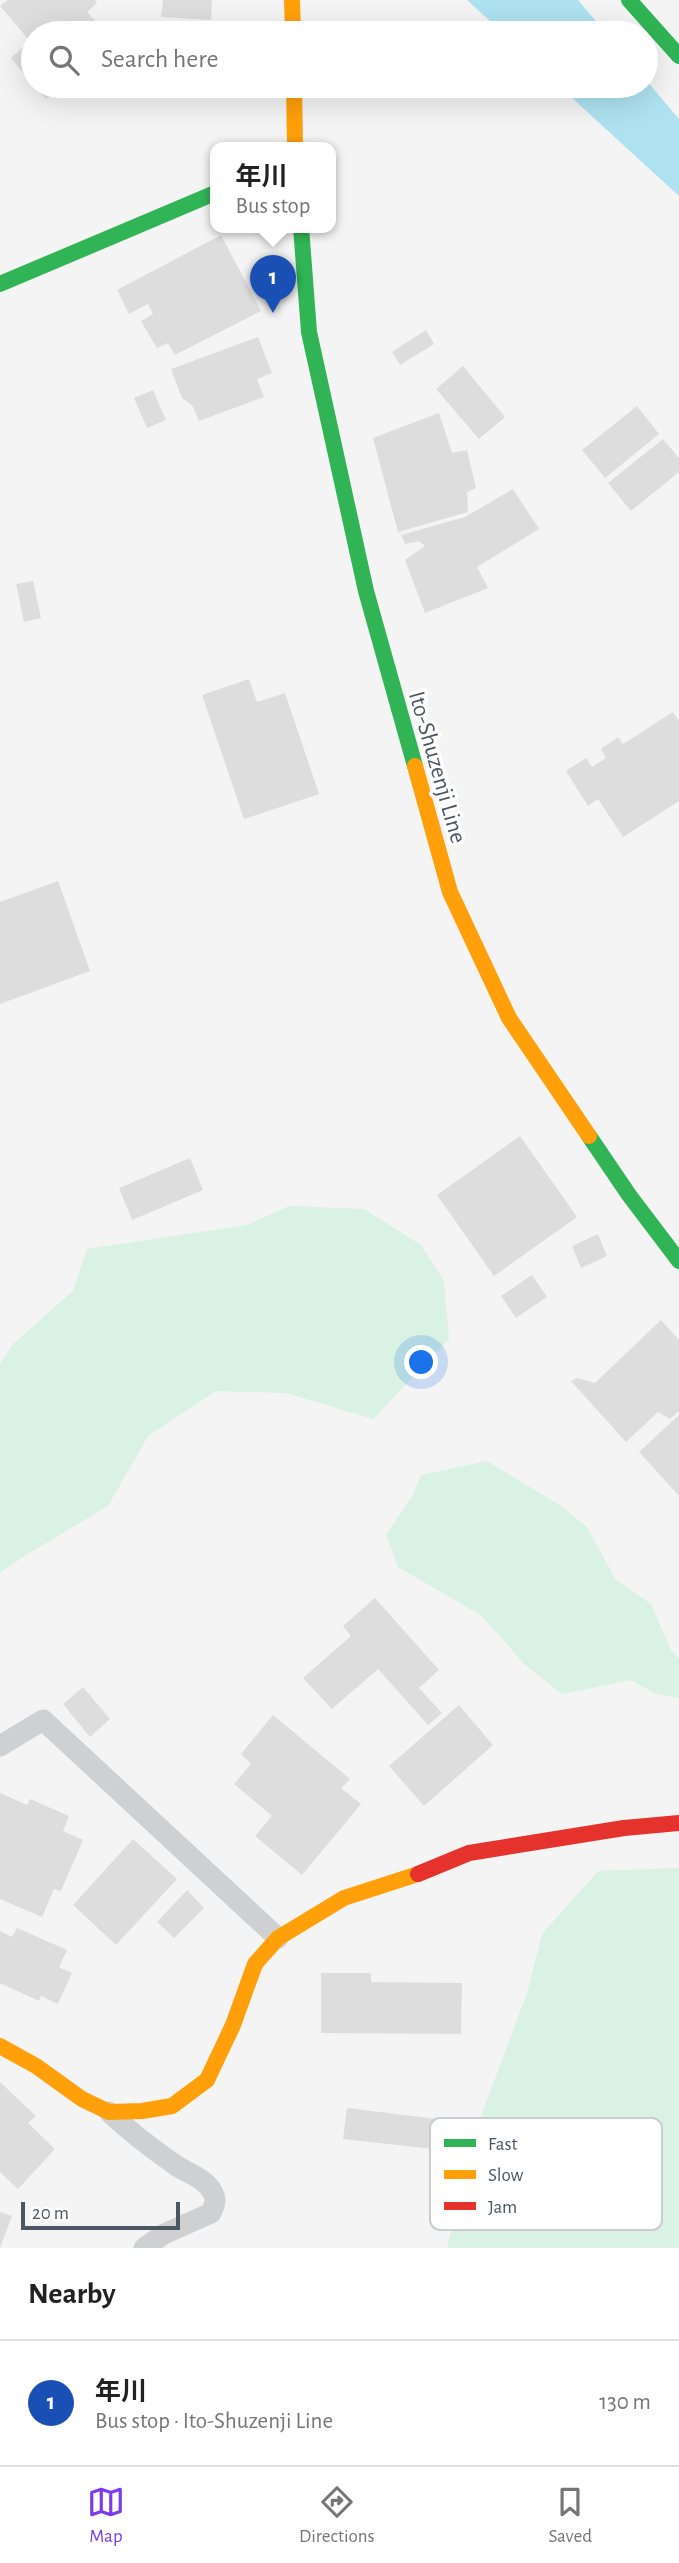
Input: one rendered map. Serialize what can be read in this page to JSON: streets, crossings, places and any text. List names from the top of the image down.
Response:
{
  "streets": {
    "main road": ["Ito-Shuzenji Line"]
  },
  "legend": ["Fast", "Slow", "Jam"],
  "scale_bar": "20 m",
  "page": {
    "search": "Search here",
    "popup": ["年川", "Bus stop"],
    "pins": "1",
    "scale": "20 m",
    "heading": "Nearby",
    "list": [
      {
        "mark": "1",
        "name": "年川",
        "note": "Bus stop · Ito-Shuzenji Line",
        "value": "130 m"
      }
    ],
    "nav": ["Map", "Directions", "Saved"]
  }
}
